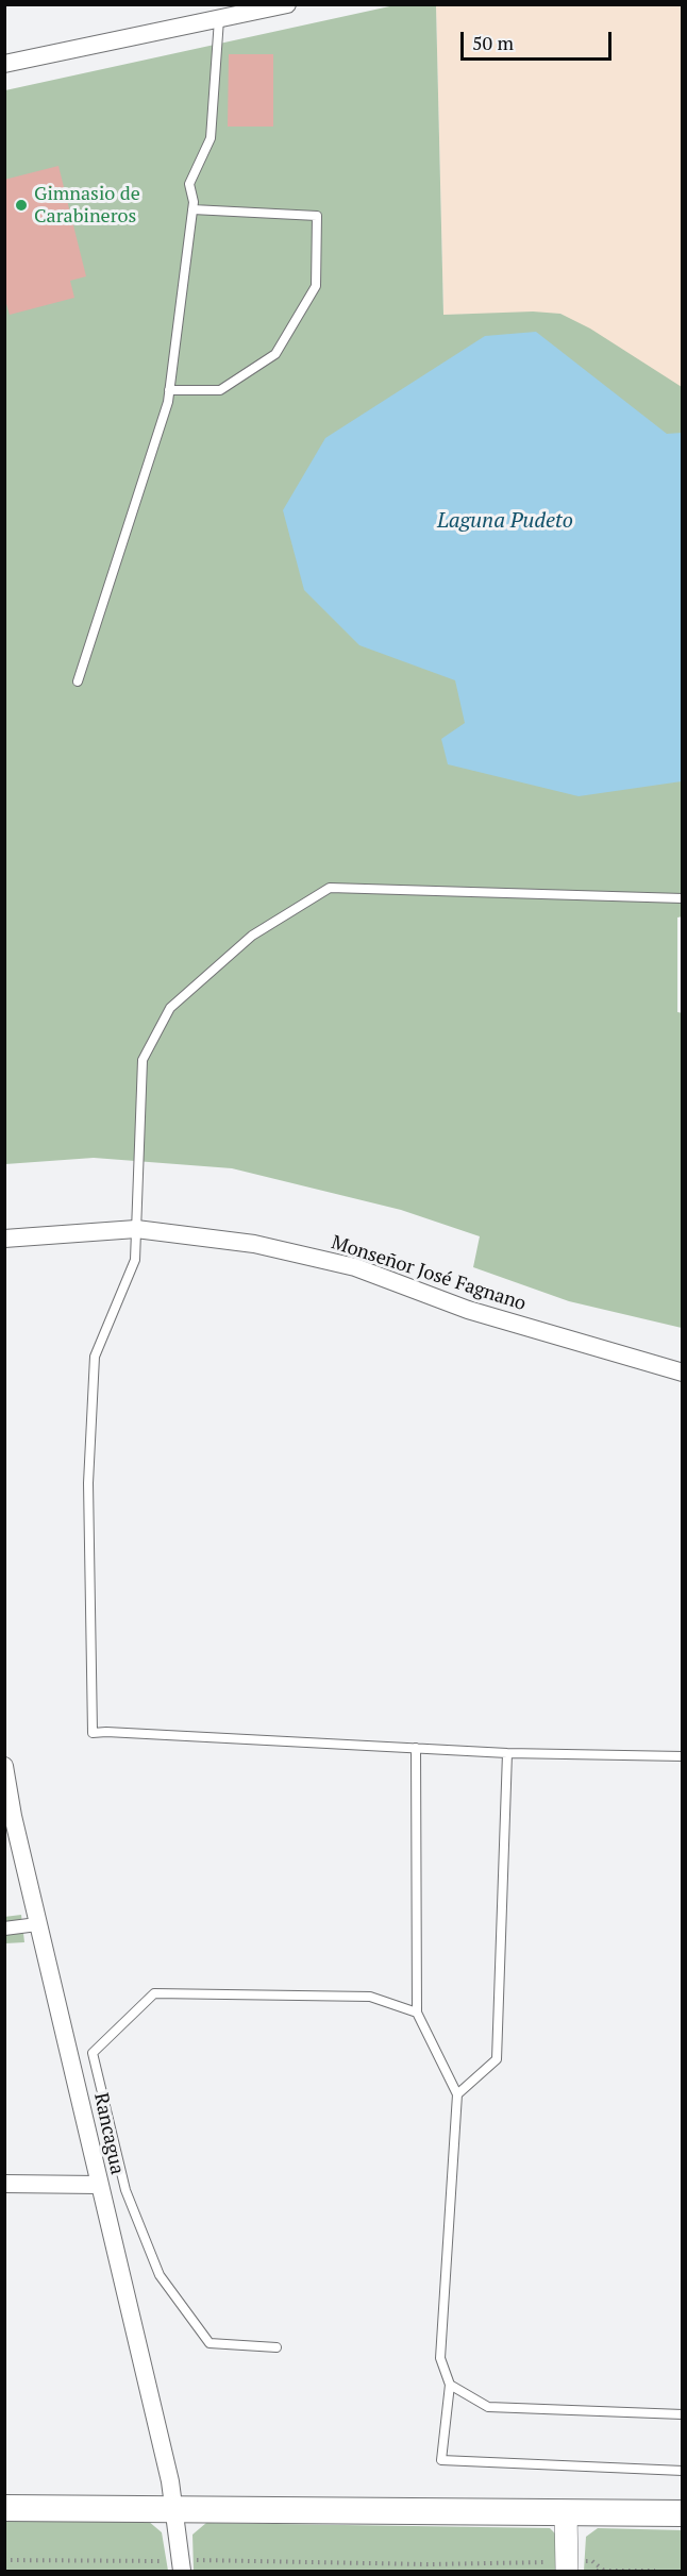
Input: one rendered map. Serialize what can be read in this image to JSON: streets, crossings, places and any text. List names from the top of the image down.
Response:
{
  "streets": {
    "street": ["Monseñor José Fagnano", "Rancagua"]
  },
  "water": ["Laguna Pudeto"],
  "places": ["Gimnasio de Carabineros"],
  "scale_bar": "50 m"
}
